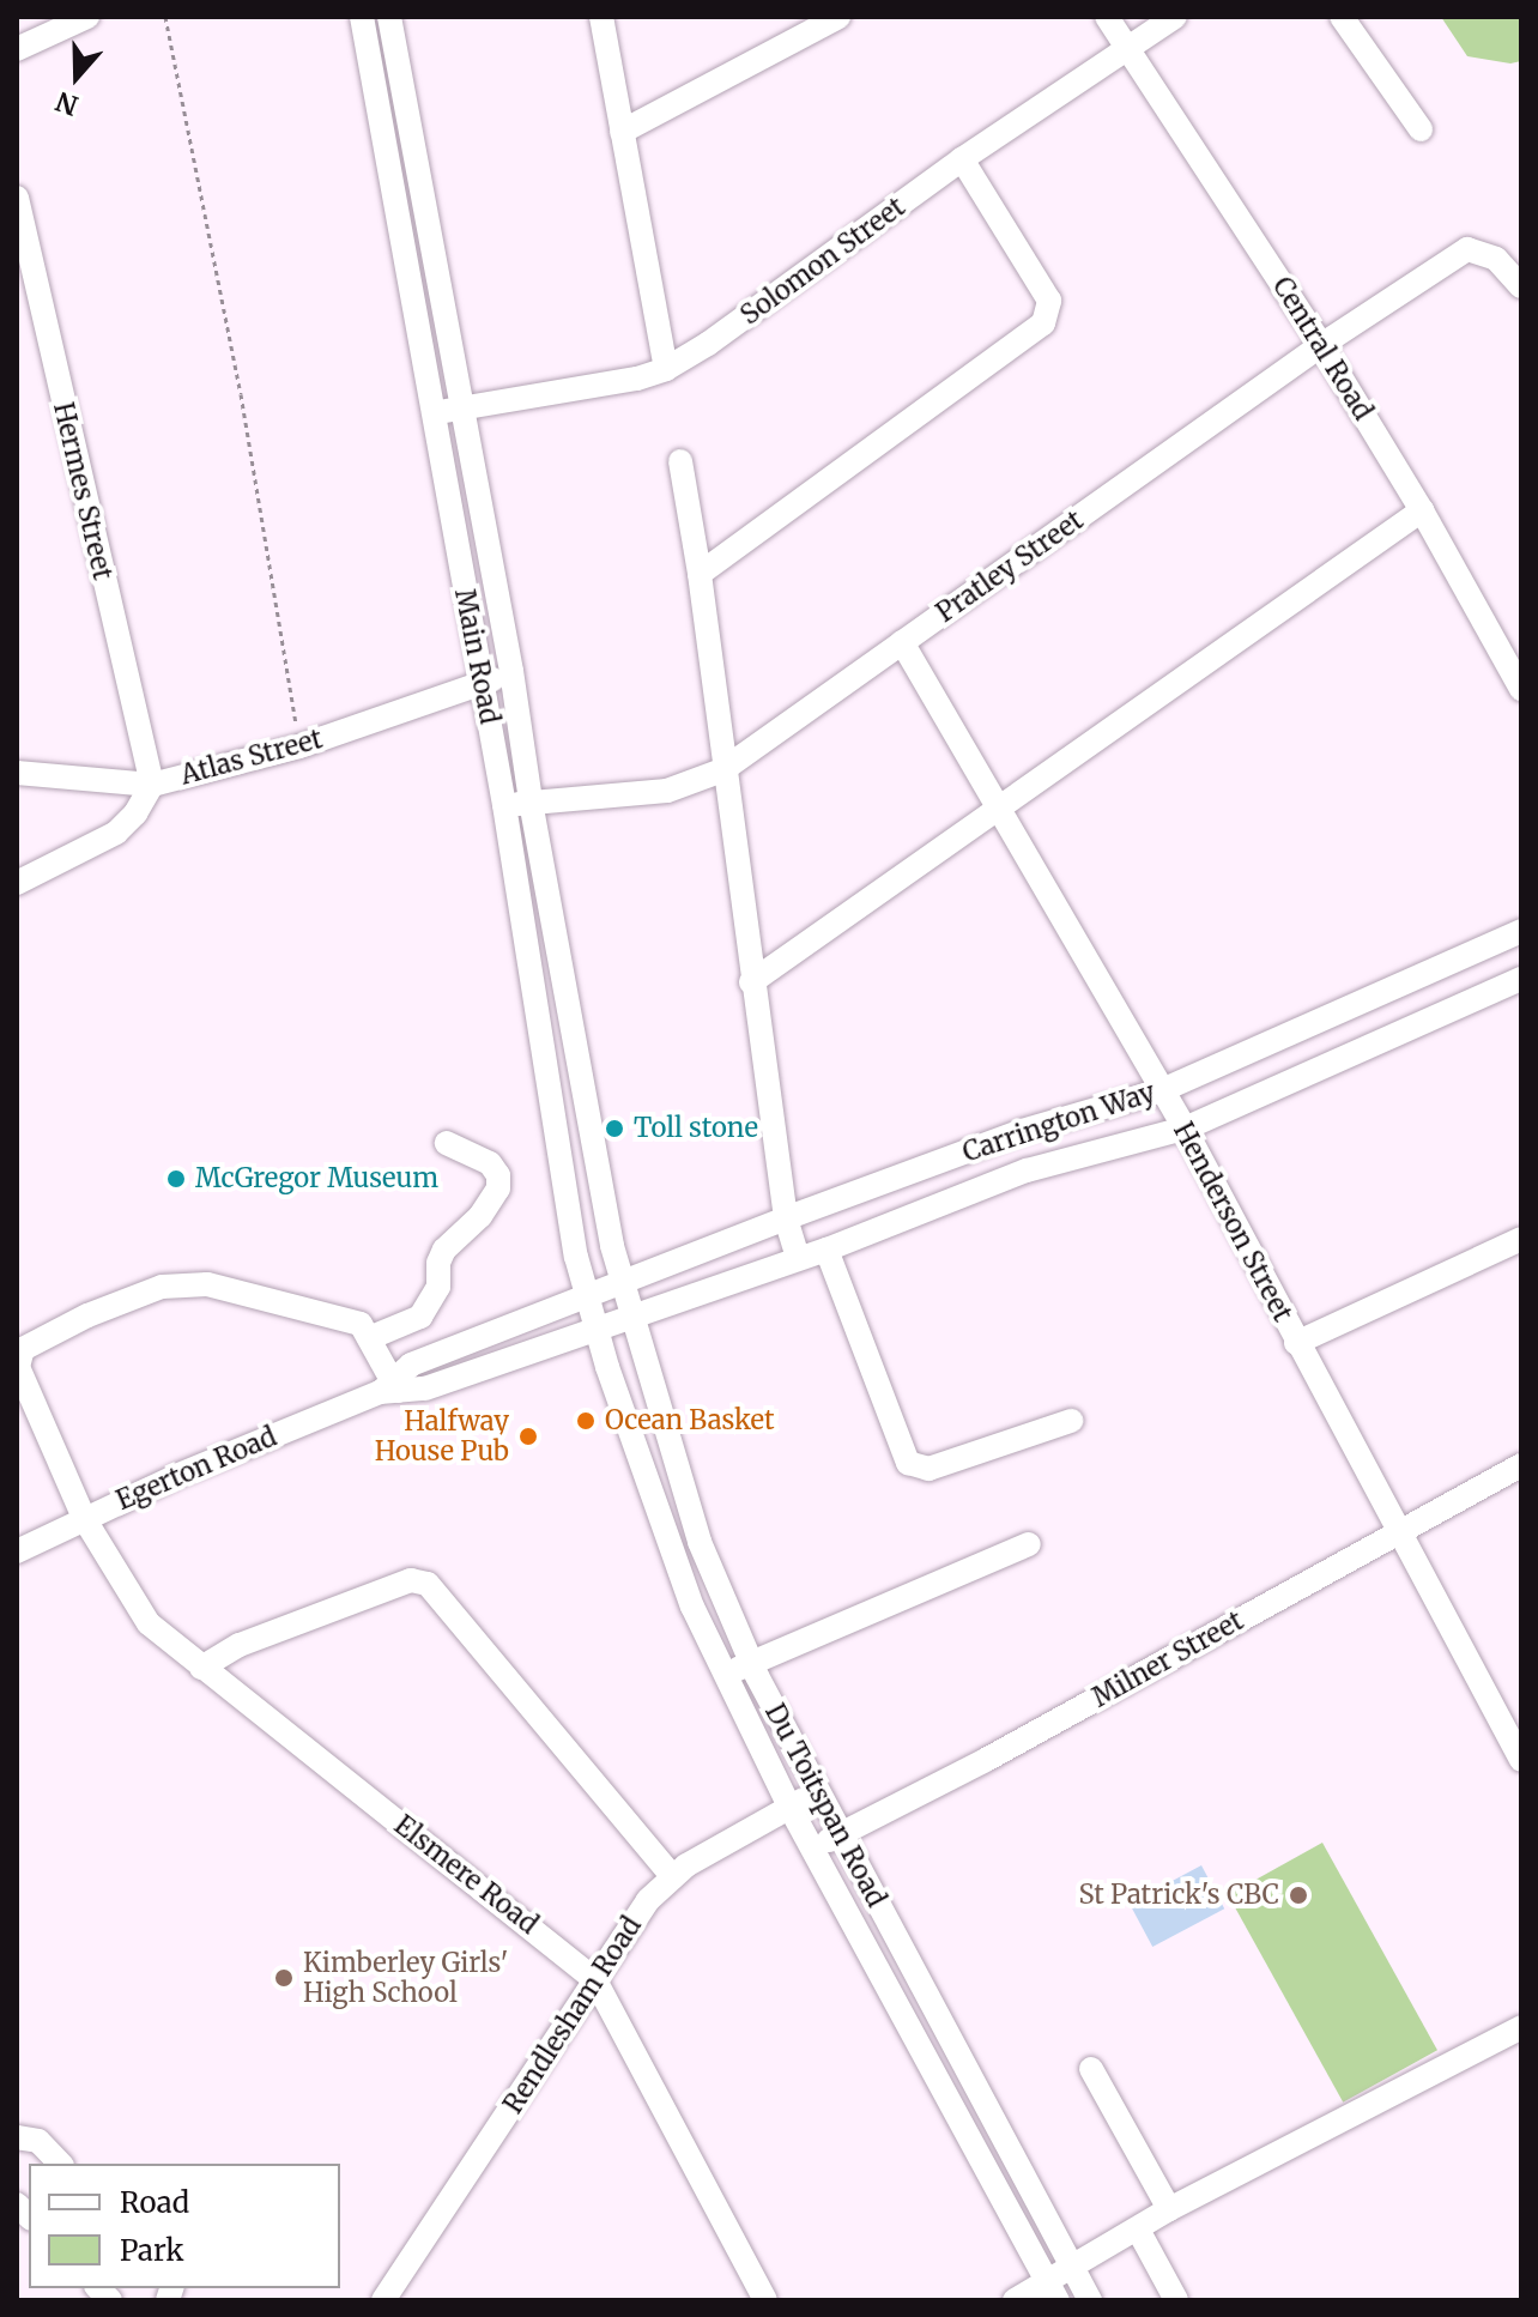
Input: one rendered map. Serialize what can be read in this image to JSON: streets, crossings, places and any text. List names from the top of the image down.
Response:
{
  "streets": {
    "street": [
      "Solomon Street",
      "Central Road",
      "Hermes Street",
      "Pratley Street",
      "Main Road",
      "Atlas Street",
      "Carrington Way",
      "Henderson Street",
      "Egerton Road",
      "Milner Street",
      "Du Toitspan Road",
      "Elsmere Road",
      "Rendlesham Road"
    ]
  },
  "crossings": [
    ["Solomon Street", "Central Road"],
    ["Solomon Street", "Main Road"],
    ["Central Road", "Pratley Street"],
    ["Hermes Street", "Atlas Street"],
    ["Pratley Street", "Main Road"],
    ["Pratley Street", "Henderson Street"],
    ["Main Road", "Atlas Street"],
    ["Main Road", "Carrington Way"],
    ["Main Road", "Egerton Road"],
    ["Main Road", "Du Toitspan Road"],
    ["Carrington Way", "Henderson Street"],
    ["Carrington Way", "Egerton Road"],
    ["Carrington Way", "Du Toitspan Road"],
    ["Henderson Street", "Milner Street"],
    ["Egerton Road", "Du Toitspan Road"],
    ["Egerton Road", "Elsmere Road"],
    ["Milner Street", "Du Toitspan Road"],
    ["Du Toitspan Road", "Rendlesham Road"],
    ["Elsmere Road", "Rendlesham Road"]
  ],
  "places": [
    "Toll stone",
    "McGregor Museum",
    "Ocean Basket",
    "Halfway House Pub",
    "St Patrick's CBC",
    "Kimberley Girls' High School"
  ],
  "legend": ["Road", "Park"],
  "north": "bottom"
}
